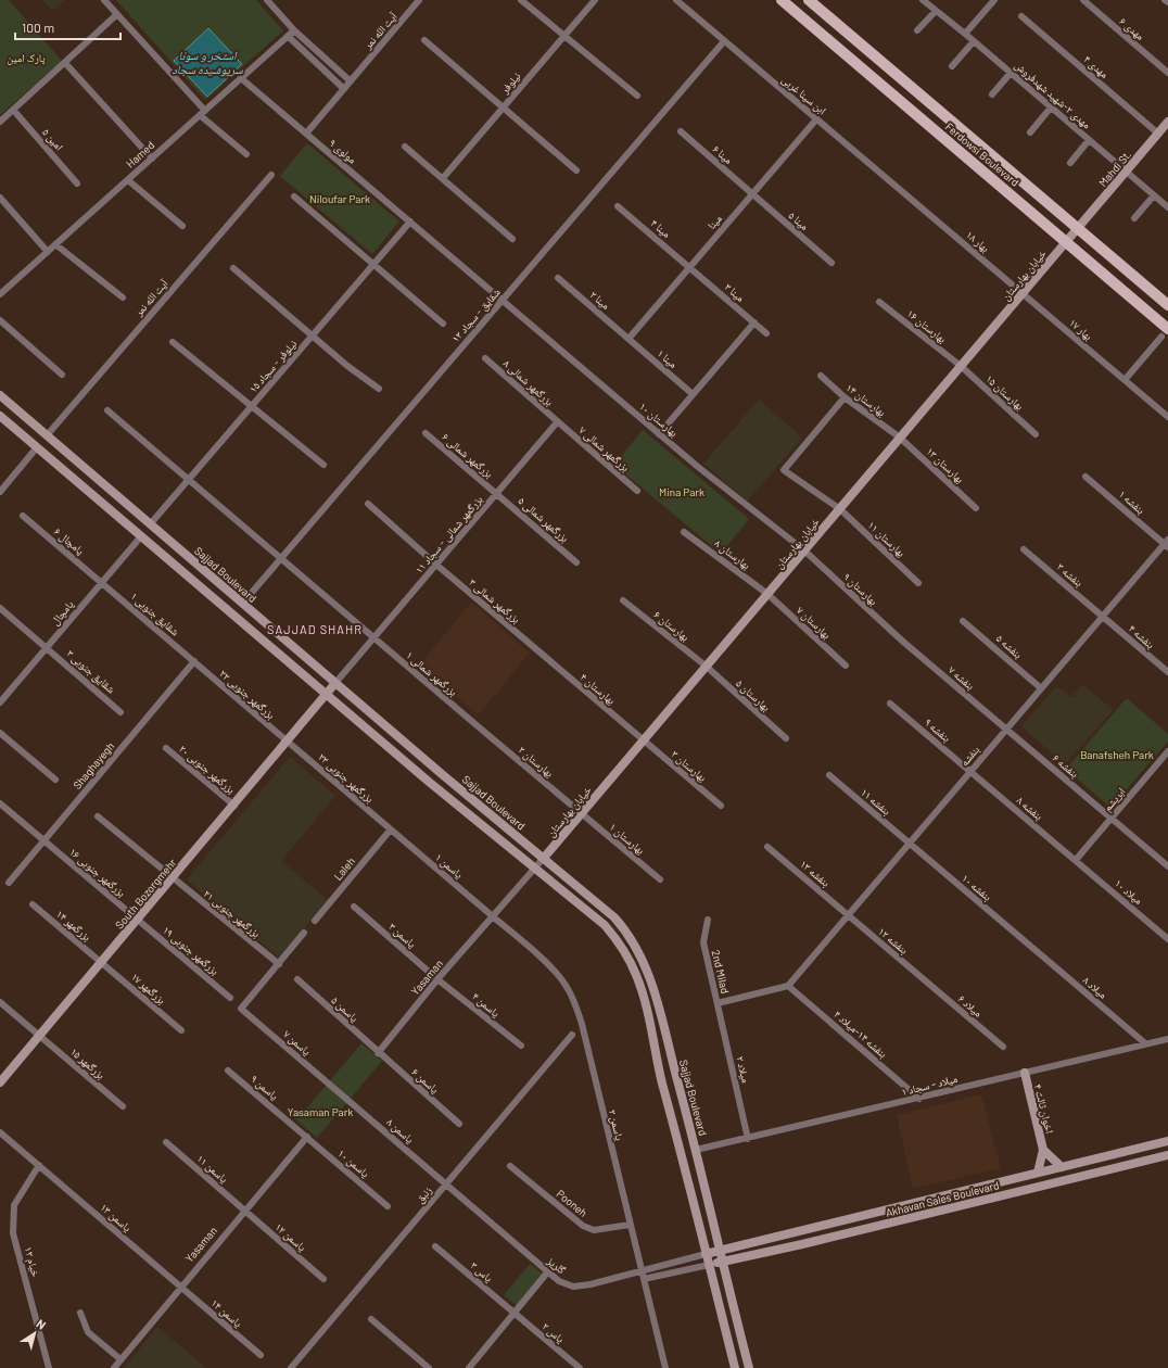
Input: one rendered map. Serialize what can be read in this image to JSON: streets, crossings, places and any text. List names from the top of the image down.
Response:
{
  "streets": {
    "main road": ["Ferdowsi Boulevard"],
    "street": [
      "مهدی ۶",
      "آیت الله نمر",
      "مهدی ۴",
      "نیلوفر",
      "ابن سینا غربی",
      "مهدی ۲-شهید شهدفروش",
      "امین ۵",
      "مولوی ۹",
      "Hamed",
      "مینا ۶",
      "Mahdi St.",
      "مینا ۵",
      "مینا",
      "مینا ۴",
      "بهار ۱۸",
      "خیابان بهارستان",
      "مینا ۳",
      "مینا ۲",
      "شقایق - سجاد ۱۳",
      "بهارستان ۱۶",
      "بهار ۱۷",
      "مینا ۱",
      "نیلوفر - سجاد ۱۵",
      "بزرگمهر شمالی ۸",
      "بهارستان ۱۵",
      "بهارستان ۱۴",
      "بهارستان ۱۰",
      "بزرگمهر شمالی ۷",
      "بزرگمهر شمالی ۶",
      "بهارستان ۱۳",
      "بنفشه ۱",
      "بزرگمهر شمالی ۵",
      "بزرگمهر شمالی - سجاد ۱۱",
      "بهارستان ۱۱",
      "پامچال ۶",
      "بهارستان ۸",
      "Sajjad Boulevard",
      "بنفشه ۳",
      "بهارستان ۹",
      "بزرگمهر شمالی ۳",
      "پامچال",
      "شقایق جنوبی ۱",
      "بهارستان ۷",
      "بهارستان ۶",
      "بنفشه ۴",
      "بنفشه ۵",
      "شقایق جنوبی ۳",
      "بزرگمهر شمالی ۱",
      "بنفشه ۷",
      "بهارستان ۴",
      "بزرگمهر جنوبی ۲۲",
      "بهارستان ۵",
      "بنفشه ۹",
      "بنفشه",
      "بهارستان ۲",
      "Shaghayegh",
      "بهارستان ۳",
      "بنفشه ۶",
      "بزرگمهر جنوبی ۲۰",
      "بزرگمهر جنوبی ۲۳",
      "ابریشم",
      "بنفشه ۱۱",
      "بنفشه ۸",
      "بهارستان ۱",
      "یاسمن ۱",
      "Laleh",
      "بزرگمهر جنوبی ۱۶",
      "بنفشه ۱۳",
      "بنفشه ۱۰",
      "میلاد ۱۰",
      "South Bozorgmehr",
      "بزرگمهر جنوبی ۲۱",
      "بزرگمهر ۱۴",
      "یاسمن ۳",
      "بنفشه ۱۲",
      "بزرگمهر جنوبی ۱۹",
      "2nd Milad",
      "Yasaman",
      "میلاد ۸",
      "بزرگمهر ۱۷",
      "یاسمن ۴",
      "میلاد ۶",
      "یاسمن ۵",
      "بنفشه ۱۴-میلاد ۴",
      "یاسمن ۷",
      "بزرگمهر ۱۵",
      "میلاد ۲",
      "یاسمن ۶",
      "میلاد - سجاد ۱",
      "یاسمن ۹",
      "اخوان ثالث ۴",
      "یاسمن ۲",
      "یاسمن ۸",
      "یاسمن ۱۰",
      "یاسمن ۱۱",
      "زنبق",
      "Akhavan Sales Boulevard",
      "Pooneh",
      "یاسمن ۱۳",
      "یاسمن ۱۲",
      "خیام ۱۲",
      "گلریز",
      "یاس ۳",
      "یاسمن ۱۴",
      "یاس ۲"
    ]
  },
  "crossings": [
    ["آیت الله نمر", "مولوی ۹"],
    ["آیت الله نمر", "Sajjad Boulevard"],
    ["مهدی ۴", "Mahdi St."],
    ["ابن سینا غربی", "مینا"],
    ["ابن سینا غربی", "بهار ۱۸"],
    ["ابن سینا غربی", "شقایق - سجاد ۱۳"],
    ["مهدی ۲-شهید شهدفروش", "Mahdi St."],
    ["مولوی ۹", "Hamed"],
    ["مولوی ۹", "نیلوفر - سجاد ۱۵"],
    ["مولوی ۹", "بهارستان ۱۰"],
    ["مینا ۶", "مینا ۵"],
    ["مینا ۶", "مینا"],
    ["Ferdowsi Boulevard", "Mahdi St."],
    ["Ferdowsi Boulevard", "خیابان بهارستان"],
    ["Mahdi St.", "خیابان بهارستان"],
    ["مینا ۵", "مینا"],
    ["مینا", "مینا ۴"],
    ["مینا", "مینا ۳"],
    ["مینا", "مینا ۲"],
    ["مینا", "مینا ۱"],
    ["مینا ۴", "مینا ۳"],
    ["بهار ۱۸", "خیابان بهارستان"],
    ["بهار ۱۸", "بهار ۱۷"],
    ["خیابان بهارستان", "بهارستان ۱۶"],
    ["خیابان بهارستان", "بهار ۱۷"],
    ["خیابان بهارستان", "بهارستان ۱۵"],
    ["خیابان بهارستان", "بهارستان ۱۴"],
    ["خیابان بهارستان", "بهارستان ۱۰"],
    ["خیابان بهارستان", "بهارستان ۱۳"],
    ["خیابان بهارستان", "بهارستان ۱۱"],
    ["خیابان بهارستان", "بهارستان ۸"],
    ["خیابان بهارستان", "Sajjad Boulevard"],
    ["خیابان بهارستان", "بهارستان ۹"],
    ["خیابان بهارستان", "بهارستان ۷"],
    ["خیابان بهارستان", "بهارستان ۶"],
    ["خیابان بهارستان", "بهارستان ۴"],
    ["خیابان بهارستان", "بهارستان ۵"],
    ["خیابان بهارستان", "بهارستان ۲"],
    ["خیابان بهارستان", "بهارستان ۳"],
    ["خیابان بهارستان", "بهارستان ۱"],
    ["خیابان بهارستان", "Yasaman"],
    ["مینا ۲", "مینا ۱"],
    ["شقایق - سجاد ۱۳", "بهارستان ۱۰"],
    ["شقایق - سجاد ۱۳", "Sajjad Boulevard"],
    ["شقایق - سجاد ۱۳", "بزرگمهر شمالی ۱"],
    ["بهارستان ۱۶", "بهارستان ۱۵"],
    ["نیلوفر - سجاد ۱۵", "Sajjad Boulevard"],
    ["نیلوفر - سجاد ۱۵", "بزرگمهر شمالی ۱"],
    ["بزرگمهر شمالی ۸", "بزرگمهر شمالی ۷"],
    ["بزرگمهر شمالی ۸", "بزرگمهر شمالی - سجاد ۱۱"],
    ["بهارستان ۱۴", "بهارستان ۱۳"],
    ["بهارستان ۱۴", "بهارستان ۱۱"],
    ["بهارستان ۱۰", "بهارستان ۹"],
    ["بزرگمهر شمالی ۷", "بزرگمهر شمالی - سجاد ۱۱"],
    ["بزرگمهر شمالی ۶", "بزرگمهر شمالی ۵"],
    ["بزرگمهر شمالی ۶", "بزرگمهر شمالی - سجاد ۱۱"],
    ["بنفشه ۱", "بنفشه"],
    ["بزرگمهر شمالی ۵", "بزرگمهر شمالی - سجاد ۱۱"],
    ["بزرگمهر شمالی - سجاد ۱۱", "Sajjad Boulevard"],
    ["بزرگمهر شمالی - سجاد ۱۱", "بزرگمهر شمالی ۳"],
    ["بزرگمهر شمالی - سجاد ۱۱", "بزرگمهر شمالی ۱"],
    ["بزرگمهر شمالی - سجاد ۱۱", "South Bozorgmehr"],
    ["پامچال ۶", "پامچال"],
    ["پامچال ۶", "شقایق جنوبی ۱"],
    ["بهارستان ۸", "بهارستان ۷"],
    ["Sajjad Boulevard", "South Bozorgmehr"],
    ["Sajjad Boulevard", "Yasaman"],
    ["Sajjad Boulevard", "میلاد - سجاد ۱"],
    ["Sajjad Boulevard", "Akhavan Sales Boulevard"],
    ["بنفشه ۳", "بنفشه ۴"],
    ["بنفشه ۳", "بنفشه"],
    ["بهارستان ۹", "بنفشه ۷"],
    ["بزرگمهر شمالی ۳", "بهارستان ۴"],
    ["پامچال", "شقایق جنوبی ۱"],
    ["پامچال", "شقایق جنوبی ۳"],
    ["شقایق جنوبی ۱", "بزرگمهر جنوبی ۲۲"],
    ["شقایق جنوبی ۱", "Shaghayegh"],
    ["بهارستان ۶", "بهارستان ۵"],
    ["بنفشه ۴", "بنفشه"],
    ["بنفشه ۵", "بنفشه"],
    ["بزرگمهر شمالی ۱", "بهارستان ۲"],
    ["بنفشه ۷", "بنفشه"],
    ["بنفشه ۷", "بنفشه ۶"],
    ["بهارستان ۴", "بهارستان ۳"],
    ["بزرگمهر جنوبی ۲۲", "Shaghayegh"],
    ["بزرگمهر جنوبی ۲۲", "بزرگمهر جنوبی ۲۳"],
    ["بزرگمهر جنوبی ۲۲", "South Bozorgmehr"],
    ["بنفشه ۹", "بنفشه"],
    ["بنفشه ۹", "بنفشه ۸"],
    ["بنفشه", "بنفشه ۶"],
    ["بنفشه", "بنفشه ۱۱"],
    ["بنفشه", "بنفشه ۸"],
    ["بنفشه", "بنفشه ۱۳"],
    ["بنفشه", "بنفشه ۱۰"],
    ["بنفشه", "بنفشه ۱۲"],
    ["بنفشه", "بنفشه ۱۴-میلاد ۴"],
    ["بهارستان ۲", "بهارستان ۱"],
    ["Shaghayegh", "بزرگمهر جنوبی ۱۶"],
    ["بنفشه ۶", "ابریشم"],
    ["بزرگمهر جنوبی ۲۰", "South Bozorgmehr"],
    ["بزرگمهر جنوبی ۲۳", "یاسمن ۱"],
    ["بزرگمهر جنوبی ۲۳", "Laleh"],
    ["بزرگمهر جنوبی ۲۳", "South Bozorgmehr"],
    ["ابریشم", "بنفشه ۸"],
    ["ابریشم", "میلاد ۱۰"],
    ["بنفشه ۱۱", "بنفشه ۱۰"],
    ["بنفشه ۸", "میلاد ۱۰"],
    ["یاسمن ۱", "Laleh"],
    ["یاسمن ۱", "Yasaman"],
    ["یاسمن ۱", "یاسمن ۲"],
    ["بزرگمهر جنوبی ۱۶", "South Bozorgmehr"],
    ["بزرگمهر جنوبی ۱۶", "بزرگمهر جنوبی ۱۹"],
    ["بنفشه ۱۳", "بنفشه ۱۲"],
    ["بنفشه ۱۰", "میلاد ۸"],
    ["South Bozorgmehr", "بزرگمهر جنوبی ۲۱"],
    ["South Bozorgmehr", "بزرگمهر ۱۴"],
    ["South Bozorgmehr", "بزرگمهر جنوبی ۱۹"],
    ["South Bozorgmehr", "بزرگمهر ۱۷"],
    ["South Bozorgmehr", "بزرگمهر ۱۵"],
    ["بزرگمهر جنوبی ۲۱", "یاسمن ۷"],
    ["بزرگمهر ۱۴", "بزرگمهر ۱۷"],
    ["یاسمن ۳", "Yasaman"],
    ["یاسمن ۳", "یاسمن ۴"],
    ["بنفشه ۱۲", "میلاد ۶"],
    ["2nd Milad", "میلاد ۲"],
    ["Yasaman", "یاسمن ۴"],
    ["Yasaman", "یاسمن ۵"],
    ["Yasaman", "یاسمن ۶"],
    ["Yasaman", "یاسمن ۹"],
    ["Yasaman", "یاسمن ۲"],
    ["Yasaman", "یاسمن ۱۰"],
    ["Yasaman", "یاسمن ۱۱"],
    ["Yasaman", "یاسمن ۱۳"],
    ["Yasaman", "یاسمن ۱۲"],
    ["Yasaman", "یاسمن ۱۴"],
    ["میلاد ۸", "میلاد - سجاد ۱"],
    ["یاسمن ۵", "یاسمن ۶"],
    ["بنفشه ۱۴-میلاد ۴", "میلاد - سجاد ۱"],
    ["یاسمن ۷", "یاسمن ۸"],
    ["میلاد ۲", "میلاد - سجاد ۱"],
    ["میلاد - سجاد ۱", "اخوان ثالث ۴"],
    ["یاسمن ۹", "یاسمن ۱۰"],
    ["یاسمن ۲", "Pooneh"],
    ["یاسمن ۲", "گلریز"],
    ["یاسمن ۸", "زنبق"],
    ["یاسمن ۸", "گلریز"],
    ["یاسمن ۱۱", "یاسمن ۱۲"],
    ["زنبق", "گلریز"],
    ["یاسمن ۱۳", "خیام ۱۲"],
    ["یاسمن ۱۳", "یاسمن ۱۴"],
    ["یاس ۳", "یاس ۲"]
  ],
  "districts": ["SAJJAD SHAHR"],
  "water": ["استخر و سونا سرپوشیده سجاد"],
  "parks": [
    "پارک امین",
    "Niloufar Park",
    "Mina Park",
    "Banafsheh Park",
    "Yasaman Park"
  ],
  "scale_bar": "100 m",
  "north": "top right"
}
